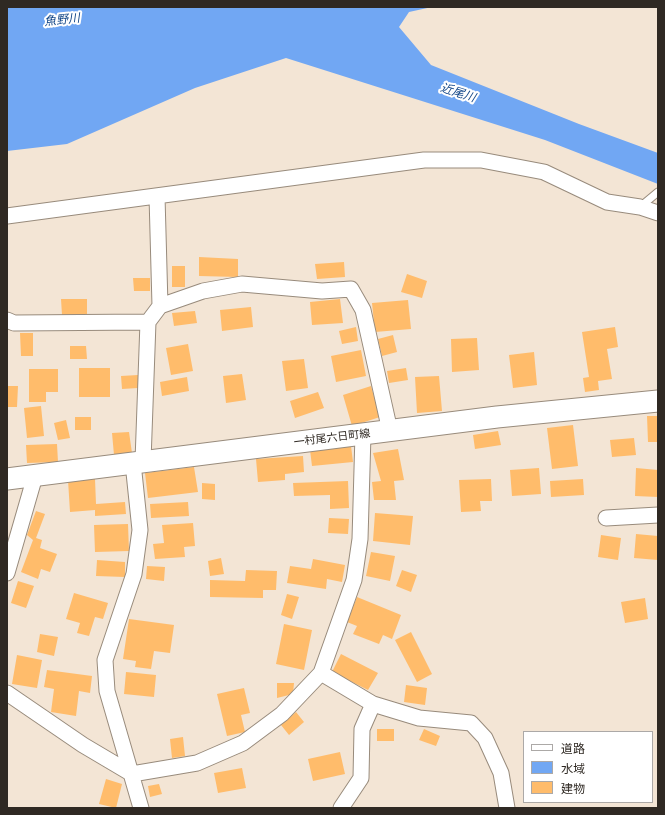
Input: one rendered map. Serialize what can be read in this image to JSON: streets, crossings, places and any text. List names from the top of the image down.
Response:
{
  "streets": {
    "main road": ["一村尾六日町線"]
  },
  "water": ["魚野川", "近尾川"],
  "legend": ["道路", "水域", "建物"]
}
